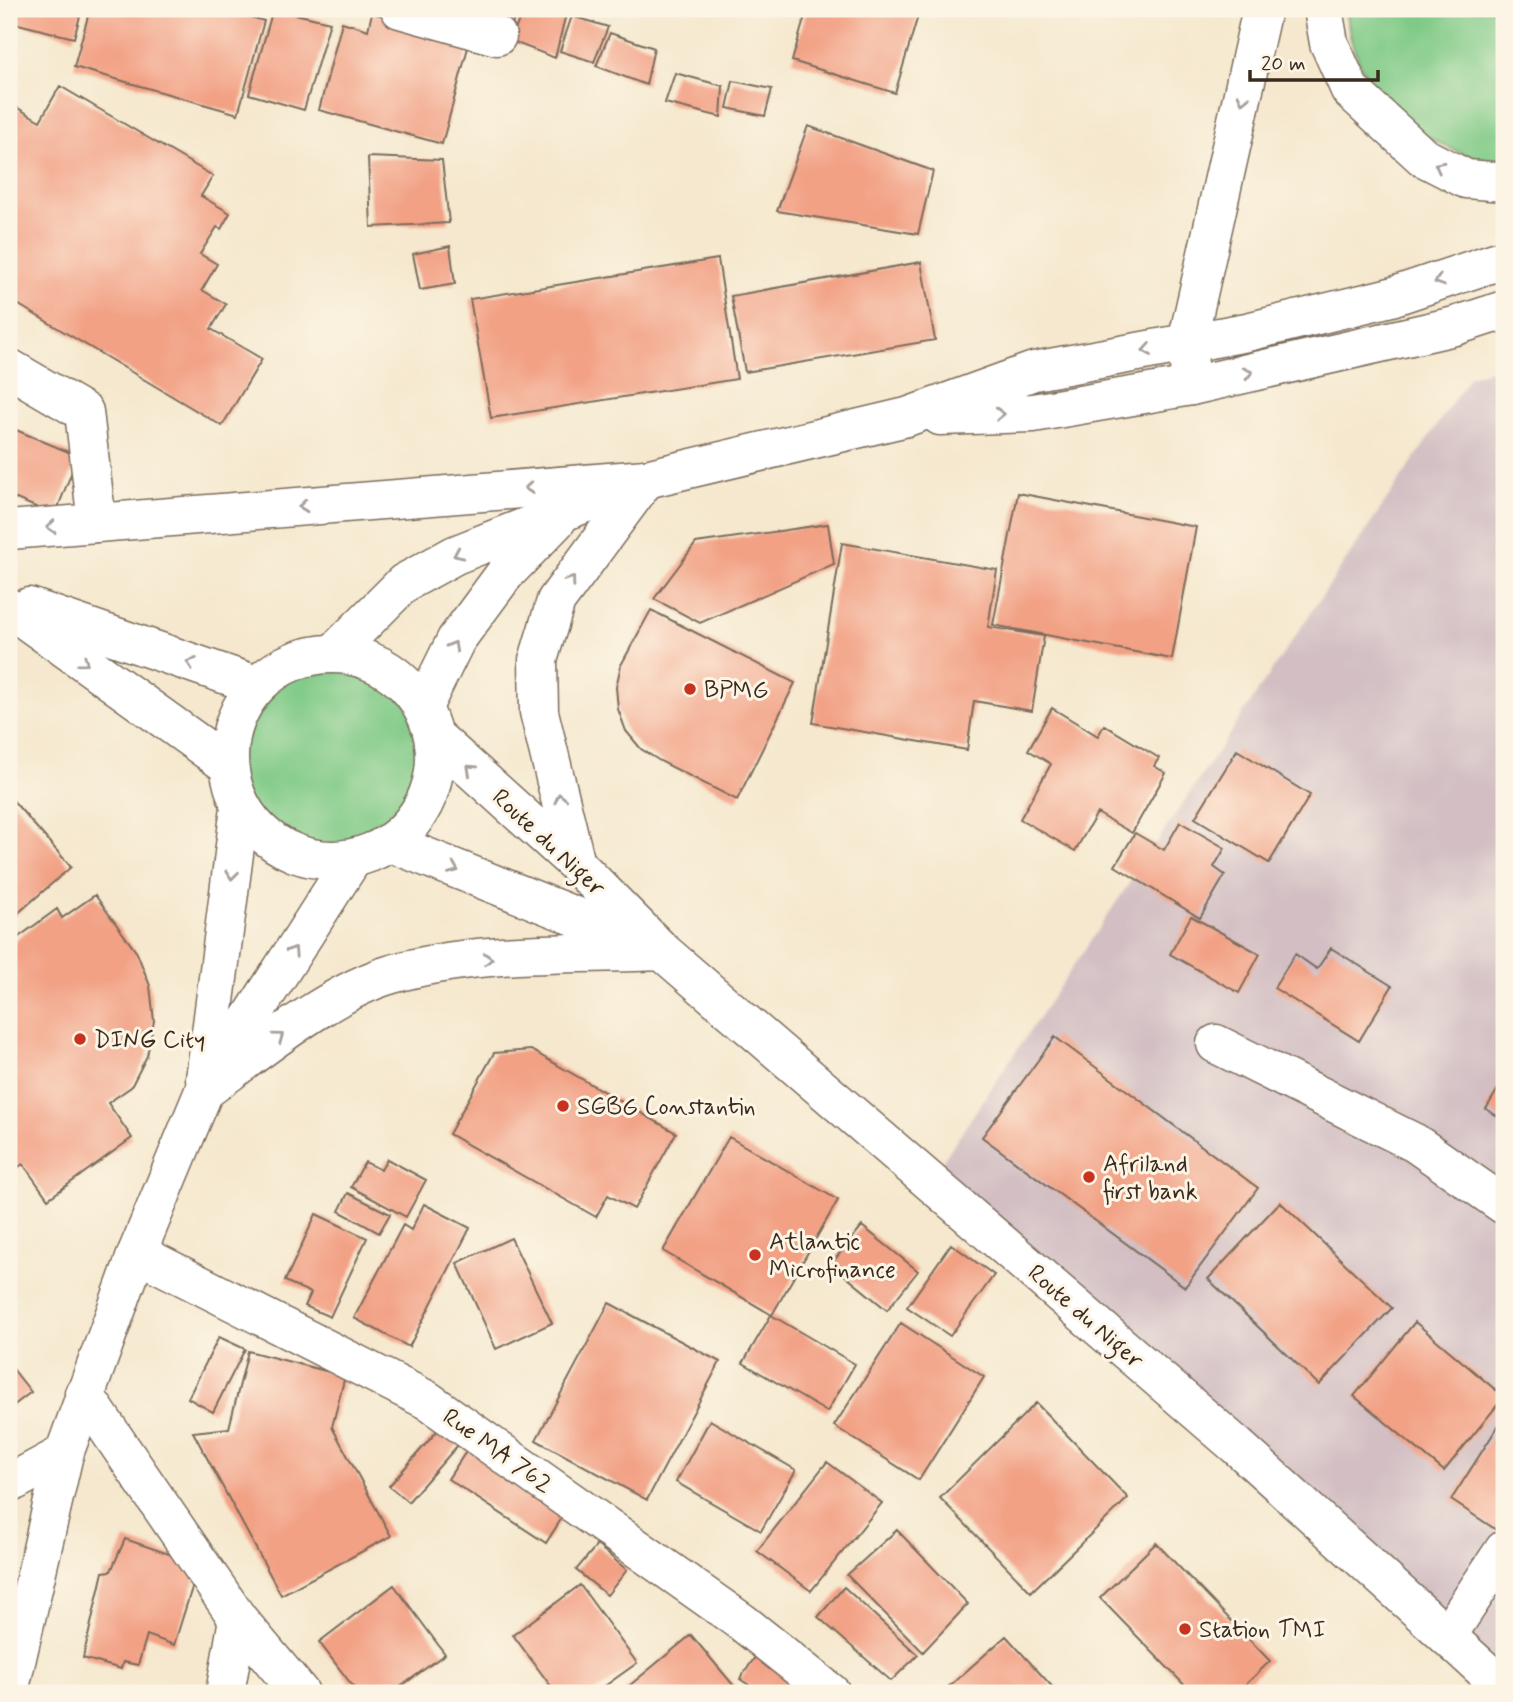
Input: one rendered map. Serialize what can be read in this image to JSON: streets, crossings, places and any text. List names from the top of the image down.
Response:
{
  "streets": {
    "main road": ["Route du Niger", "Rue MA 762"]
  },
  "places": [
    "BPMG",
    "DING City",
    "SGBG Constantin",
    "Afriland first bank",
    "Atlantic Microfinance",
    "Station TMI"
  ],
  "scale_bar": "20 m"
}
